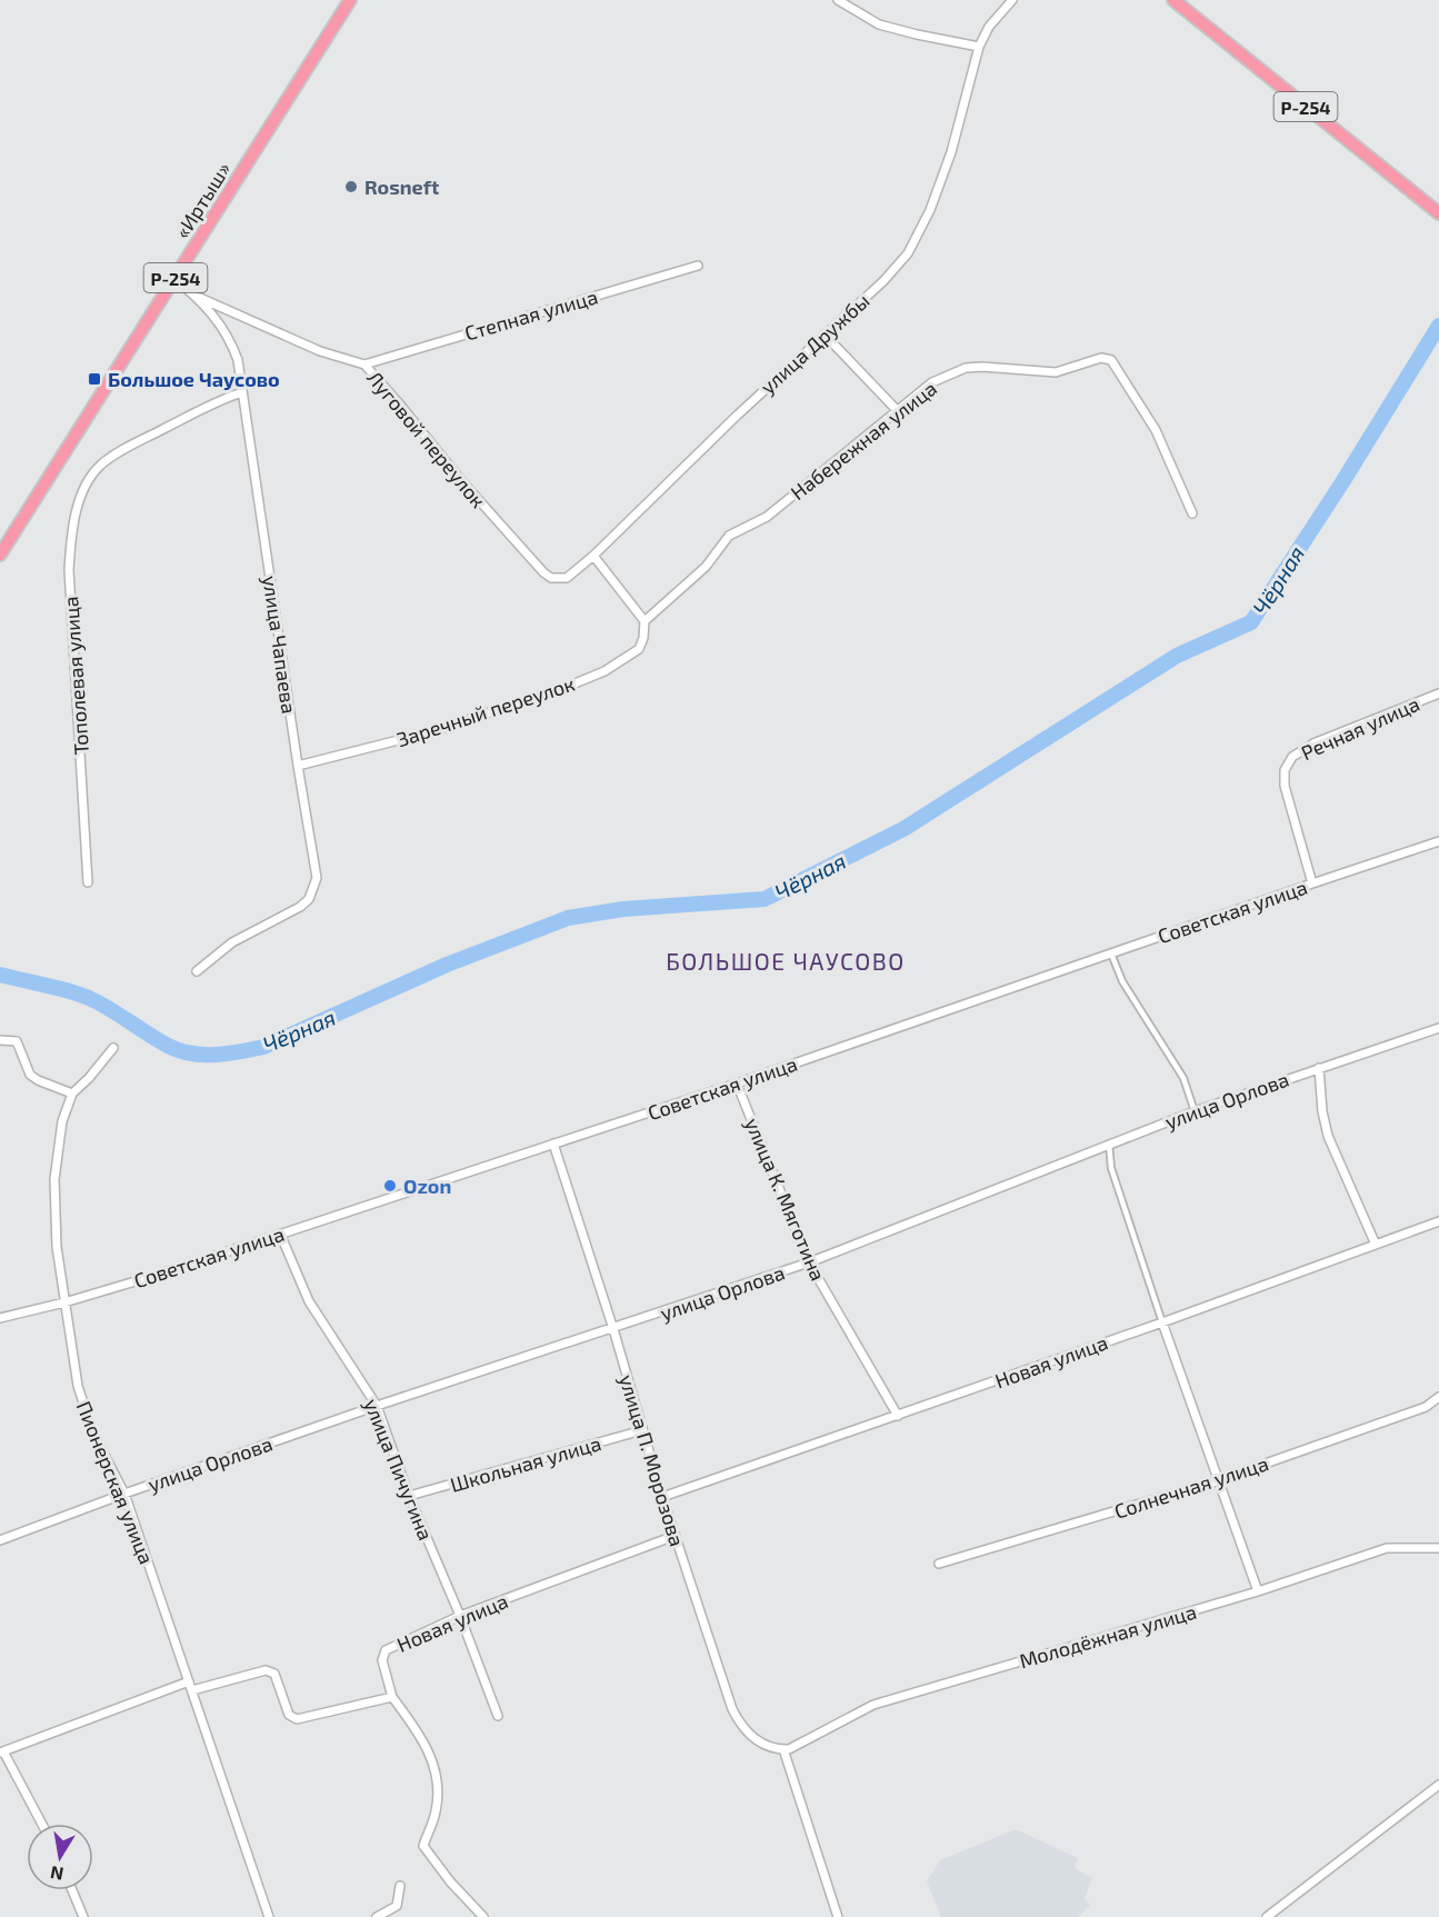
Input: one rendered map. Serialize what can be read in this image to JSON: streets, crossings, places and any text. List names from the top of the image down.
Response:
{
  "streets": {
    "highway": ["Р-254", "«Иртыш»"],
    "street": [
      "Степная улица",
      "улица Дружбы",
      "Луговой переулок",
      "Набережная улица",
      "улица Чапаева",
      "Тополевая улица",
      "Заречный переулок",
      "Речная улица",
      "Советская улица",
      "улица Орлова",
      "улица К. Мяготина",
      "Новая улица",
      "улица П. Морозова",
      "Школьная улица",
      "улица Пичугина",
      "Пионерская улица",
      "Солнечная улица",
      "Молодёжная улица"
    ]
  },
  "crossings": [
    ["«Иртыш»", "улица Чапаева"],
    ["Степная улица", "Луговой переулок"],
    ["улица Дружбы", "Луговой переулок"],
    ["Луговой переулок", "улица Чапаева"],
    ["Набережная улица", "Заречный переулок"],
    ["улица Чапаева", "Тополевая улица"],
    ["улица Чапаева", "Заречный переулок"],
    ["Речная улица", "Советская улица"],
    ["Советская улица", "улица К. Мяготина"],
    ["Советская улица", "улица П. Морозова"],
    ["Советская улица", "улица Пичугина"],
    ["Советская улица", "Пионерская улица"],
    ["улица Орлова", "улица К. Мяготина"],
    ["улица Орлова", "улица П. Морозова"],
    ["улица Орлова", "улица Пичугина"],
    ["улица Орлова", "Пионерская улица"],
    ["улица К. Мяготина", "Новая улица"],
    ["Новая улица", "улица П. Морозова"],
    ["Новая улица", "улица Пичугина"],
    ["улица П. Морозова", "Школьная улица"],
    ["улица П. Морозова", "Молодёжная улица"],
    ["Школьная улица", "улица Пичугина"]
  ],
  "districts": ["БОЛЬШОЕ ЧАУСОВО"],
  "water": ["Чёрная"],
  "places": {
    "other": ["Rosneft", "Ozon"],
    "transit": ["Большое Чаусово"]
  },
  "north": "bottom"
}
